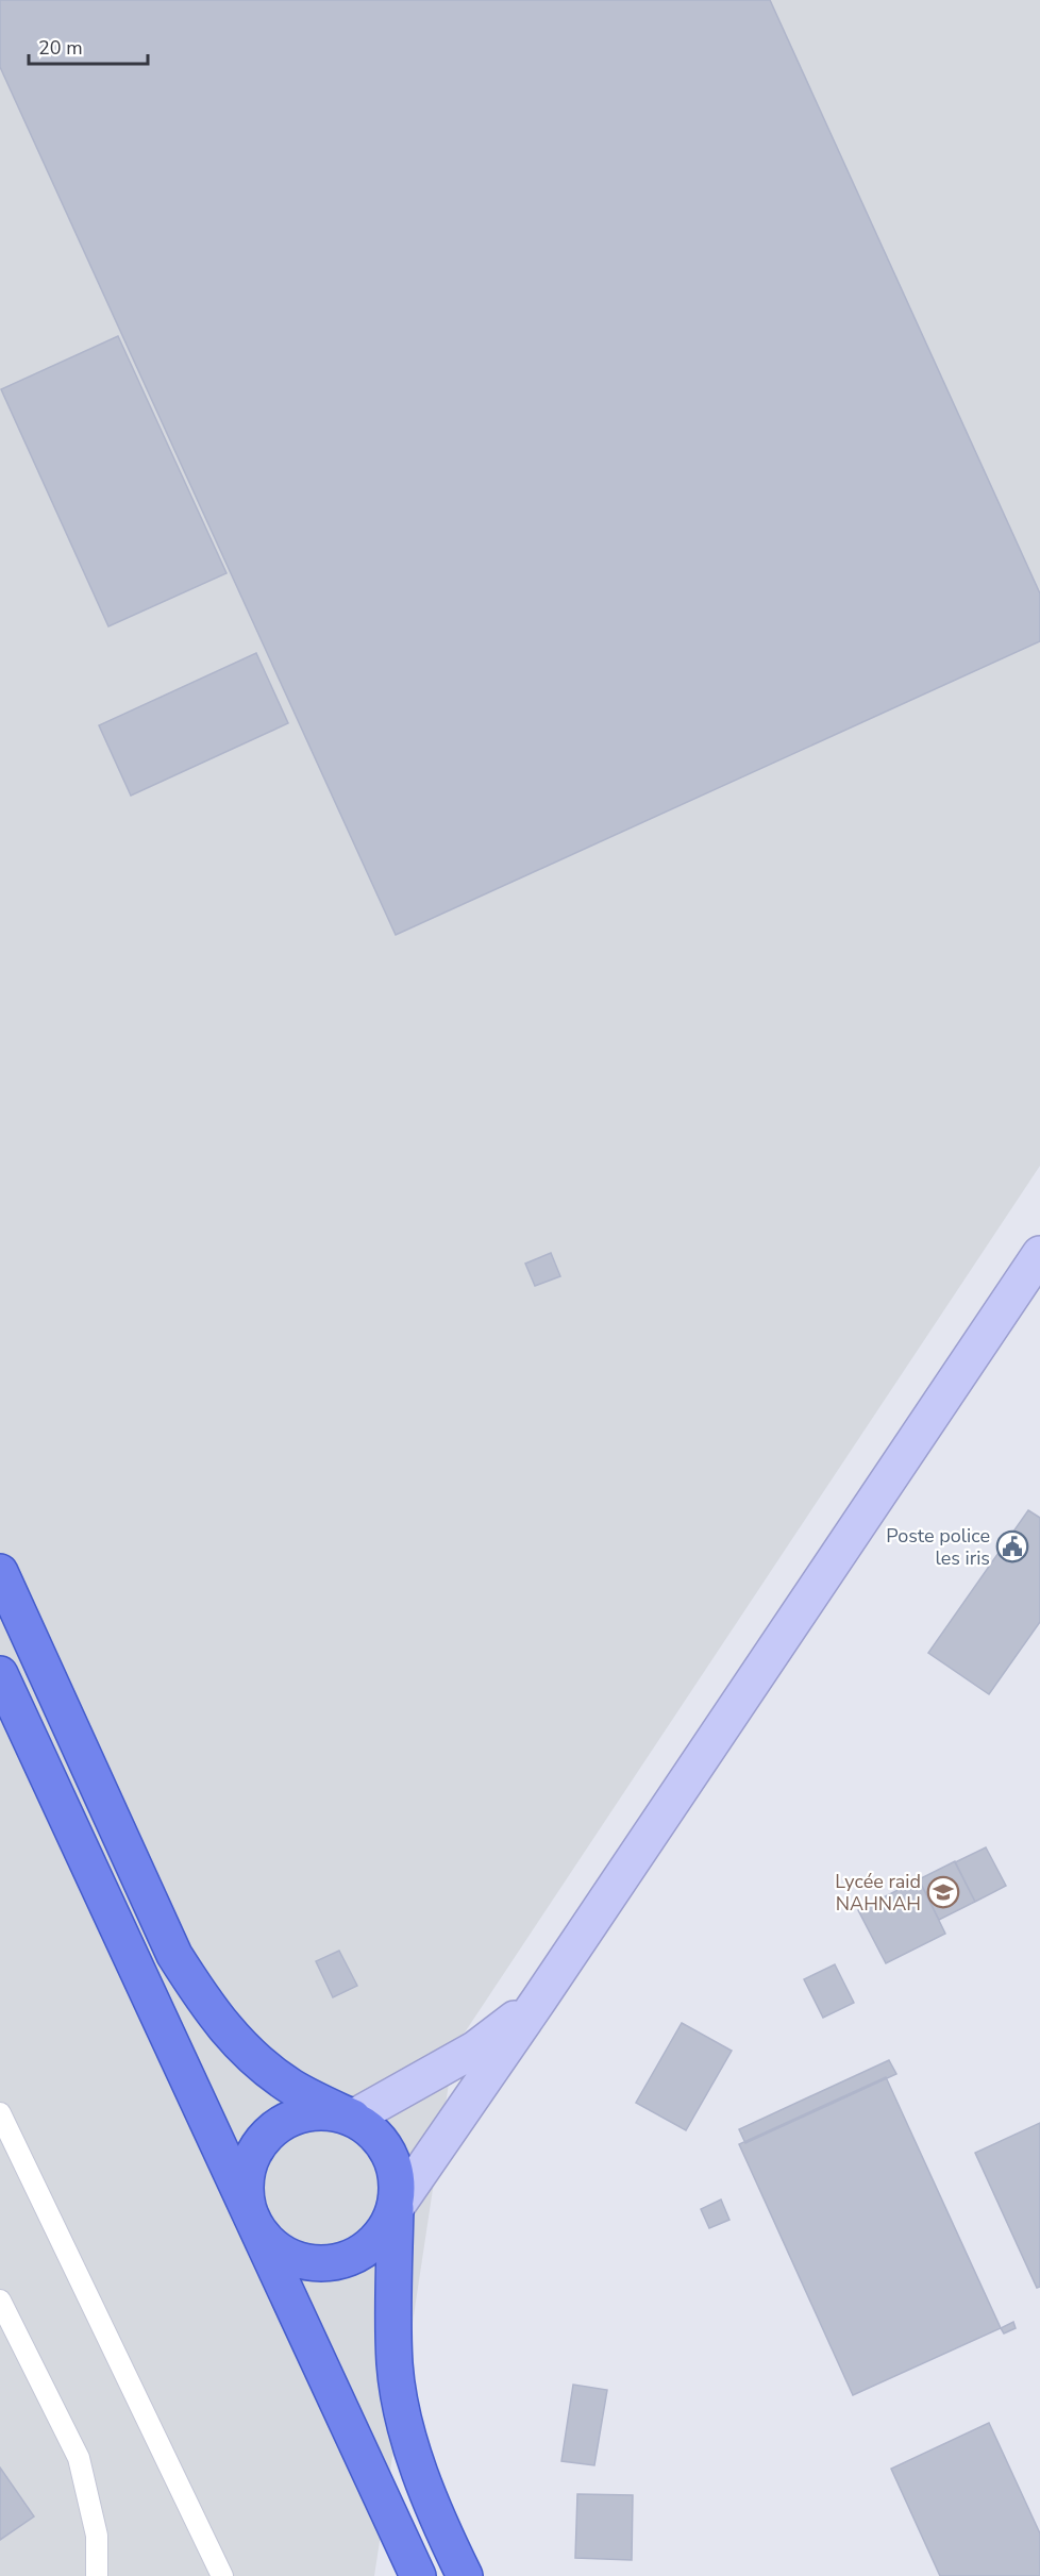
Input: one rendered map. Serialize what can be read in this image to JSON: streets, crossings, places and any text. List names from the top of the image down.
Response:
{
  "places": {
    "public building": ["Poste police les iris"],
    "school or university": ["Lycée raid NAHNAH"]
  },
  "scale_bar": "20 m"
}
